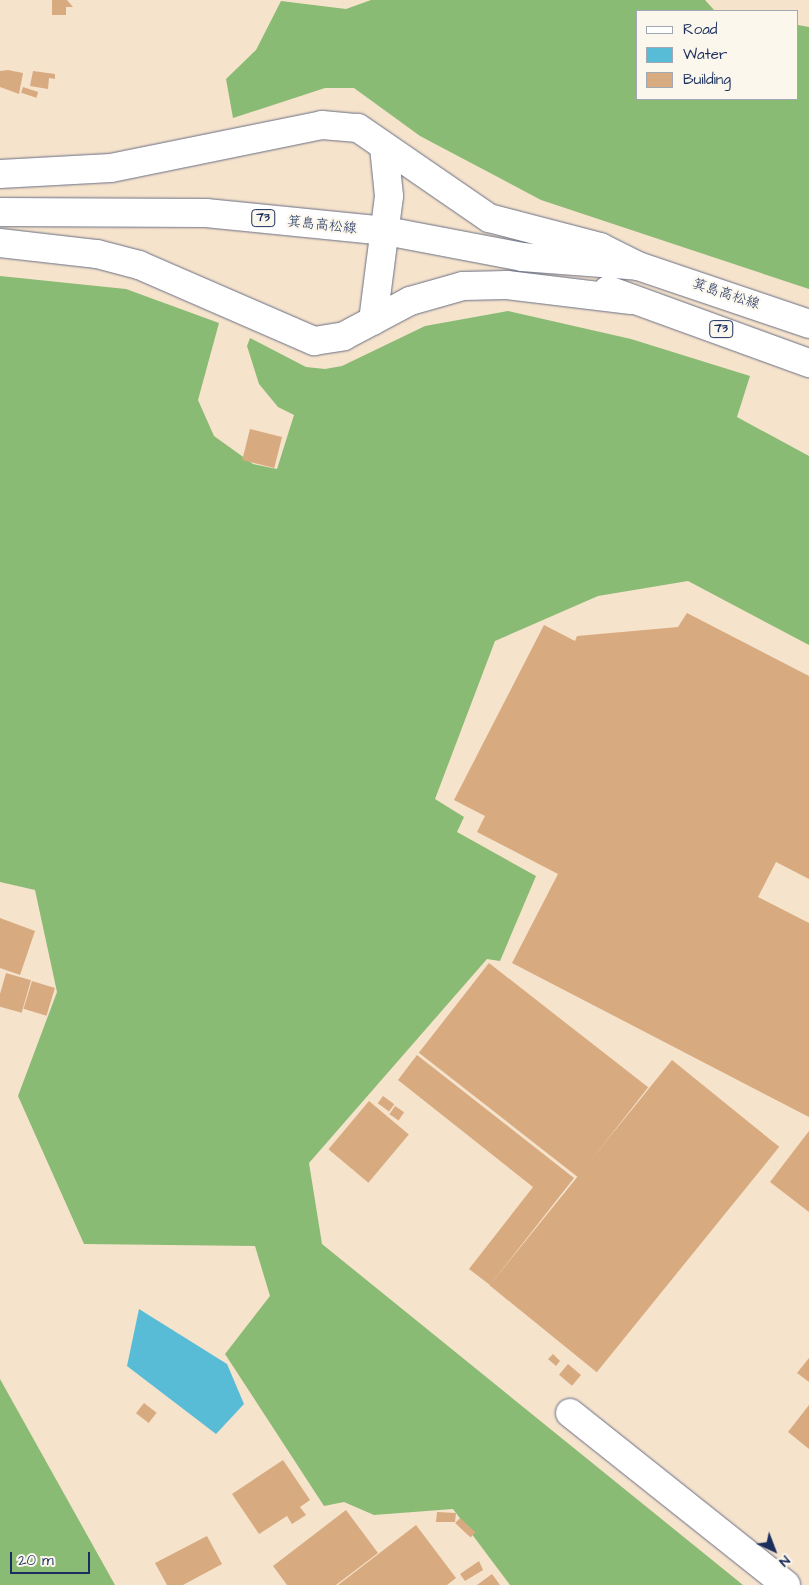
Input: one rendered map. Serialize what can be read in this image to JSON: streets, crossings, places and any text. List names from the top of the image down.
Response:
{
  "streets": {
    "main road": ["73", "箕島高松線"]
  },
  "legend": ["Road", "Water", "Building"],
  "scale_bar": "20 m",
  "north": "bottom right"
}
